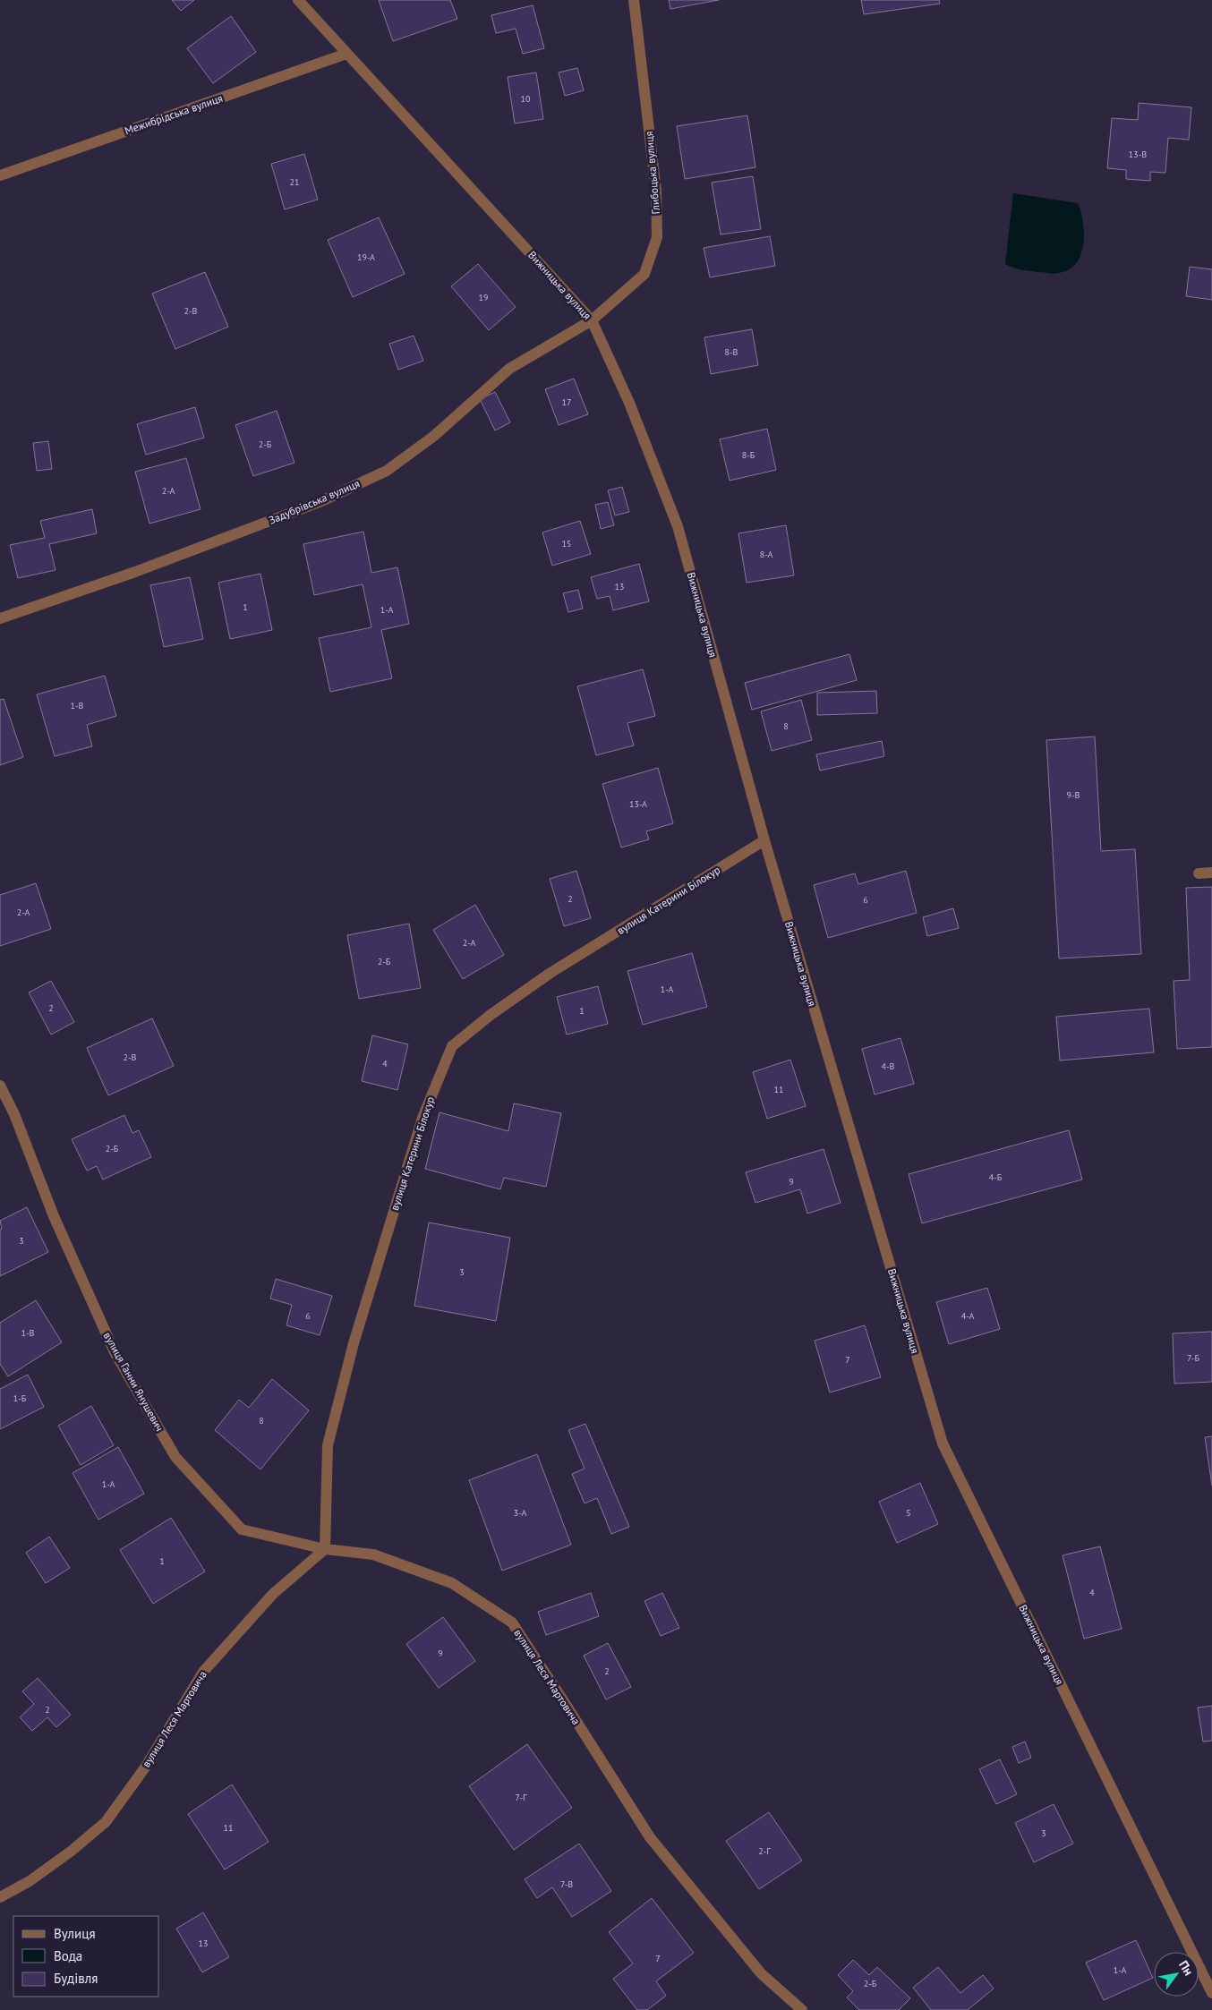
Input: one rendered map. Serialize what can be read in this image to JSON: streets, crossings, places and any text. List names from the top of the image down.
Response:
{
  "streets": {
    "street": [
      "Межибрідська вулиця",
      "Глибоцька вулиця",
      "Вижницька вулиця",
      "Задубрівська вулиця",
      "вулиця Катерини Білокур",
      "вулиця Ганни Янушевич",
      "вулиця Леся Мартовича"
    ]
  },
  "crossings": [
    ["Межибрідська вулиця", "Вижницька вулиця"],
    ["Глибоцька вулиця", "Вижницька вулиця"],
    ["Глибоцька вулиця", "Задубрівська вулиця"],
    ["Вижницька вулиця", "Задубрівська вулиця"],
    ["Вижницька вулиця", "вулиця Катерини Білокур"],
    ["вулиця Катерини Білокур", "вулиця Ганни Янушевич"],
    ["вулиця Катерини Білокур", "вулиця Леся Мартовича"],
    ["вулиця Ганни Янушевич", "вулиця Леся Мартовича"]
  ],
  "house_numbers": [
    "10",
    "13-В",
    "21",
    "19-А",
    "19",
    "2-В",
    "8-В",
    "17",
    "2-Б",
    "8-Б",
    "2-А",
    "15",
    "8-А",
    "13",
    "1",
    "1-А",
    "1-В",
    "8",
    "9-В",
    "13-А",
    "2",
    "6",
    "2-А",
    "2-А",
    "2-Б",
    "1-А",
    "2",
    "1",
    "2-В",
    "4",
    "4-В",
    "11",
    "2-Б",
    "4-Б",
    "9",
    "3",
    "3",
    "6",
    "4-А",
    "1-В",
    "7-Б",
    "7",
    "1-Б",
    "8",
    "1-А",
    "3-А",
    "5",
    "1",
    "4",
    "9",
    "2",
    "2",
    "7-Г",
    "11",
    "3",
    "2-Г",
    "7-В",
    "13",
    "7",
    "1-А",
    "2-Б"
  ],
  "legend": ["Вулиця", "Вода", "Будівля"],
  "north": "top right"
}
